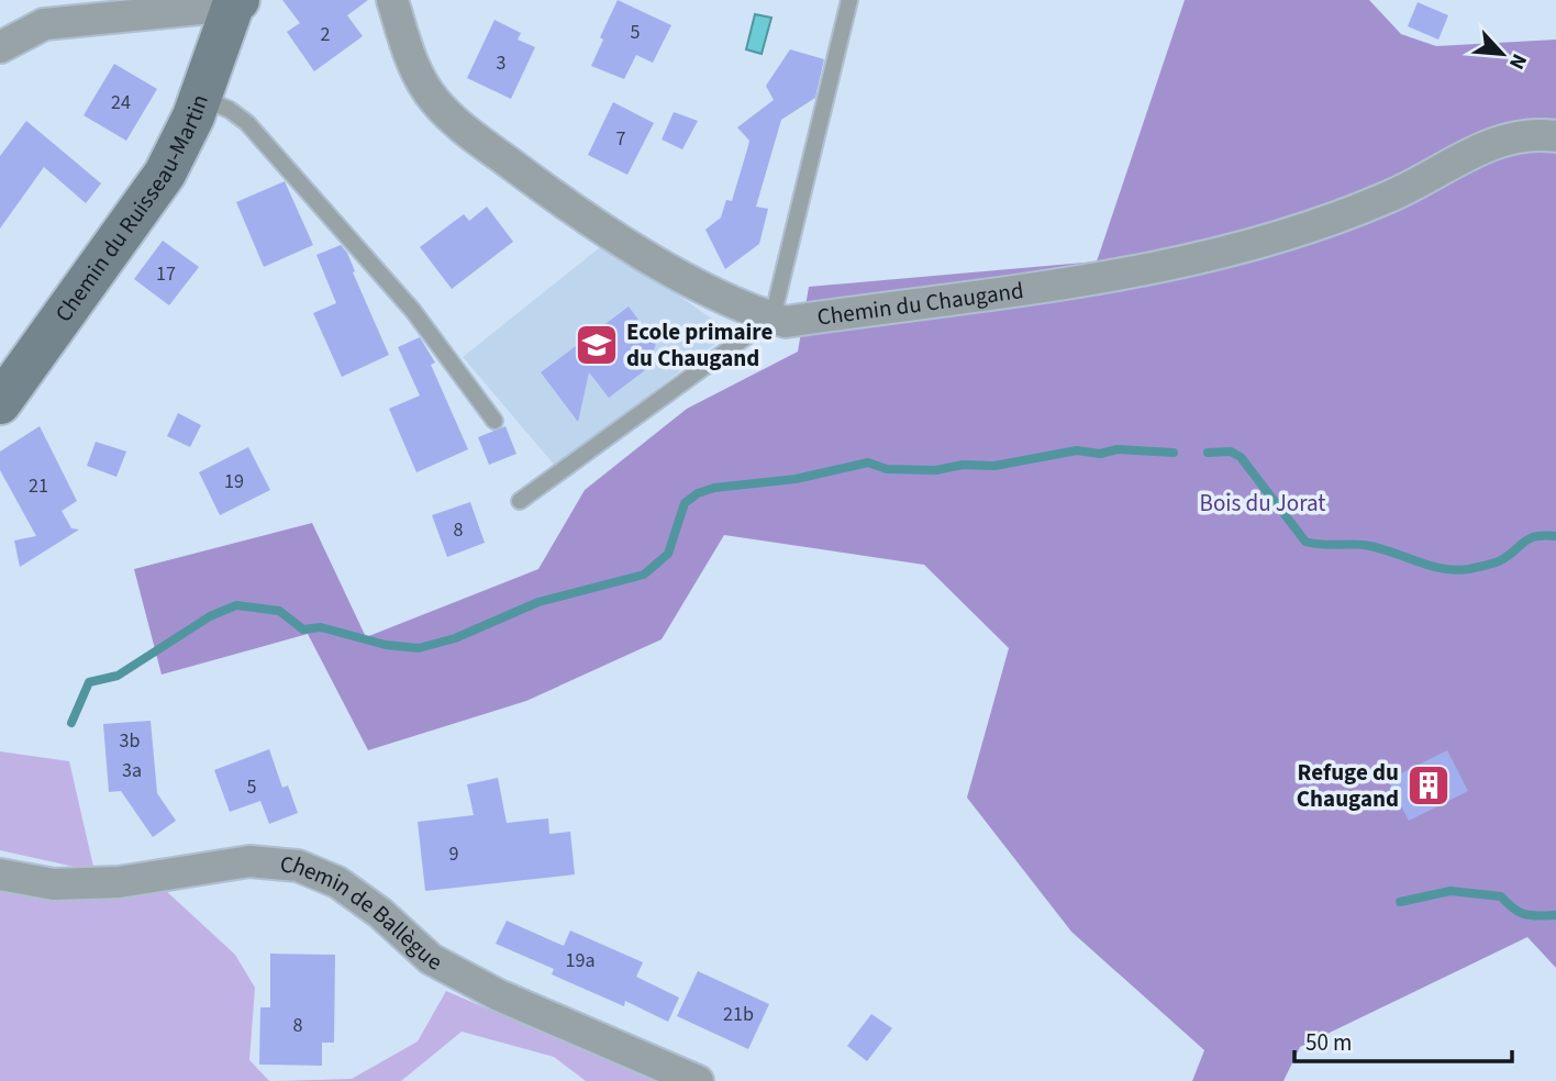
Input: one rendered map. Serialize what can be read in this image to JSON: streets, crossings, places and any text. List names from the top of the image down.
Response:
{
  "streets": {
    "street": ["Chemin du Ruisseau-Martin", "Chemin du Chaugand", "Chemin de Ballègue"]
  },
  "parks": ["Bois du Jorat"],
  "places": {
    "school or university": ["Ecole primaire du Chaugand"],
    "building": ["Refuge du Chaugand"]
  },
  "house_numbers": [
    "5",
    "2",
    "3",
    "24",
    "7",
    "17",
    "19",
    "21",
    "8",
    "3b",
    "3a",
    "5",
    "9",
    "19a",
    "21b",
    "8"
  ],
  "scale_bar": "50 m",
  "north": "bottom right"
}
